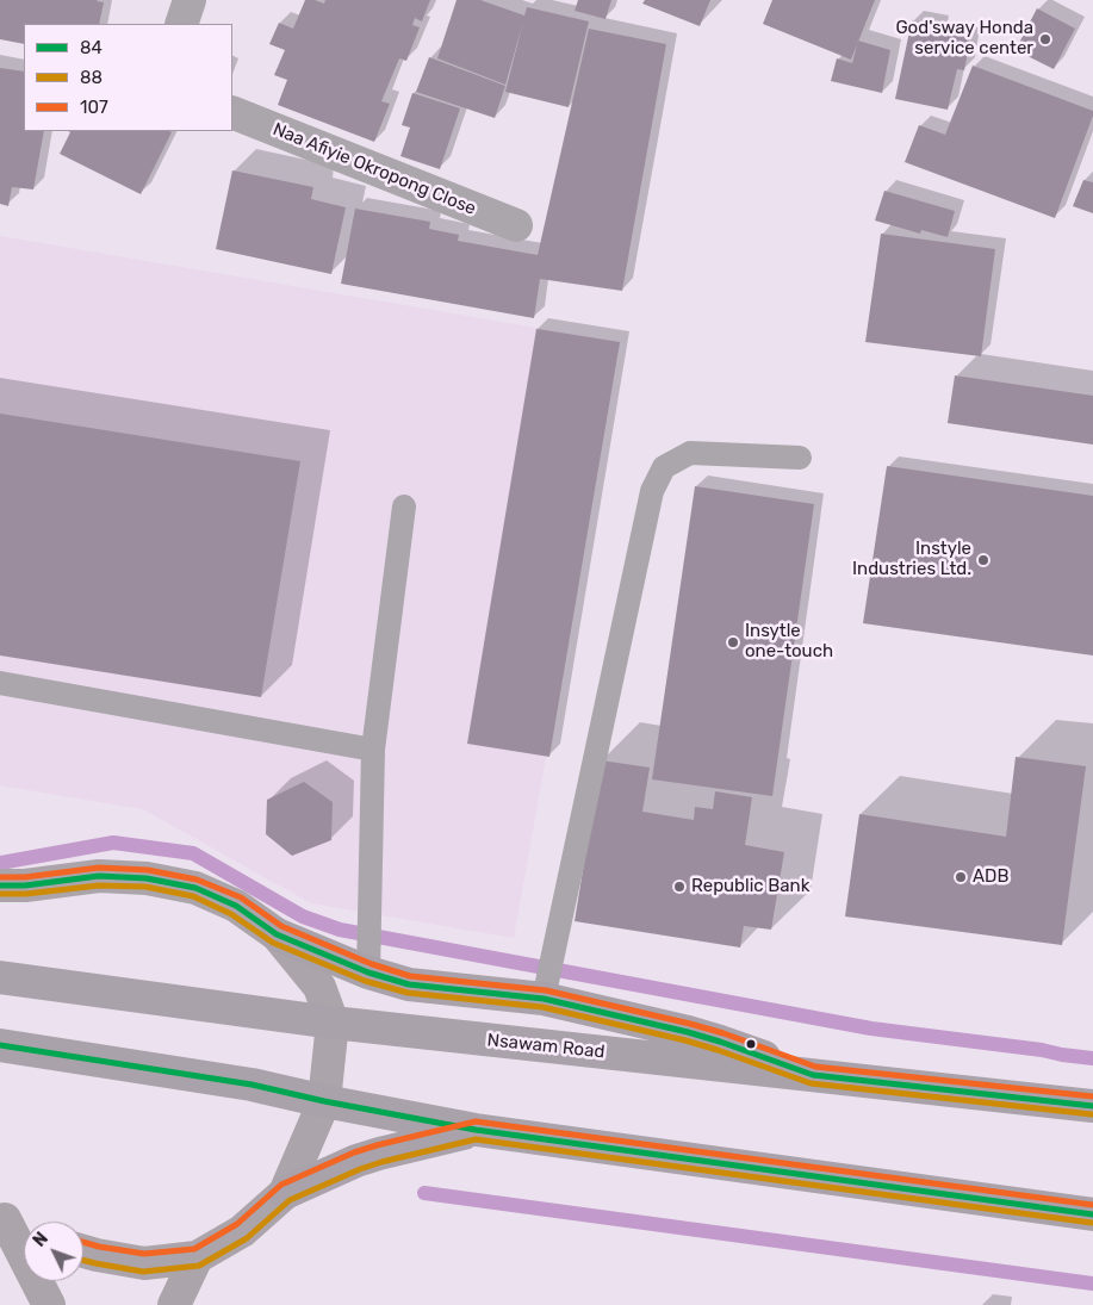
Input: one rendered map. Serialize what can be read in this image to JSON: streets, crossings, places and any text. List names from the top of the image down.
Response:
{
  "streets": {
    "highway": ["Nsawam Road"],
    "street": ["Naa Afiyie Okropong Close"]
  },
  "places": [
    "God'sway Honda service center",
    "Instyle Industries Ltd.",
    "Insytle one-touch",
    "ADB",
    "Republic Bank"
  ],
  "lines": ["transit line 107", "transit line 84", "transit line 88"],
  "legend": ["84", "88", "107"],
  "north": "top left"
}
